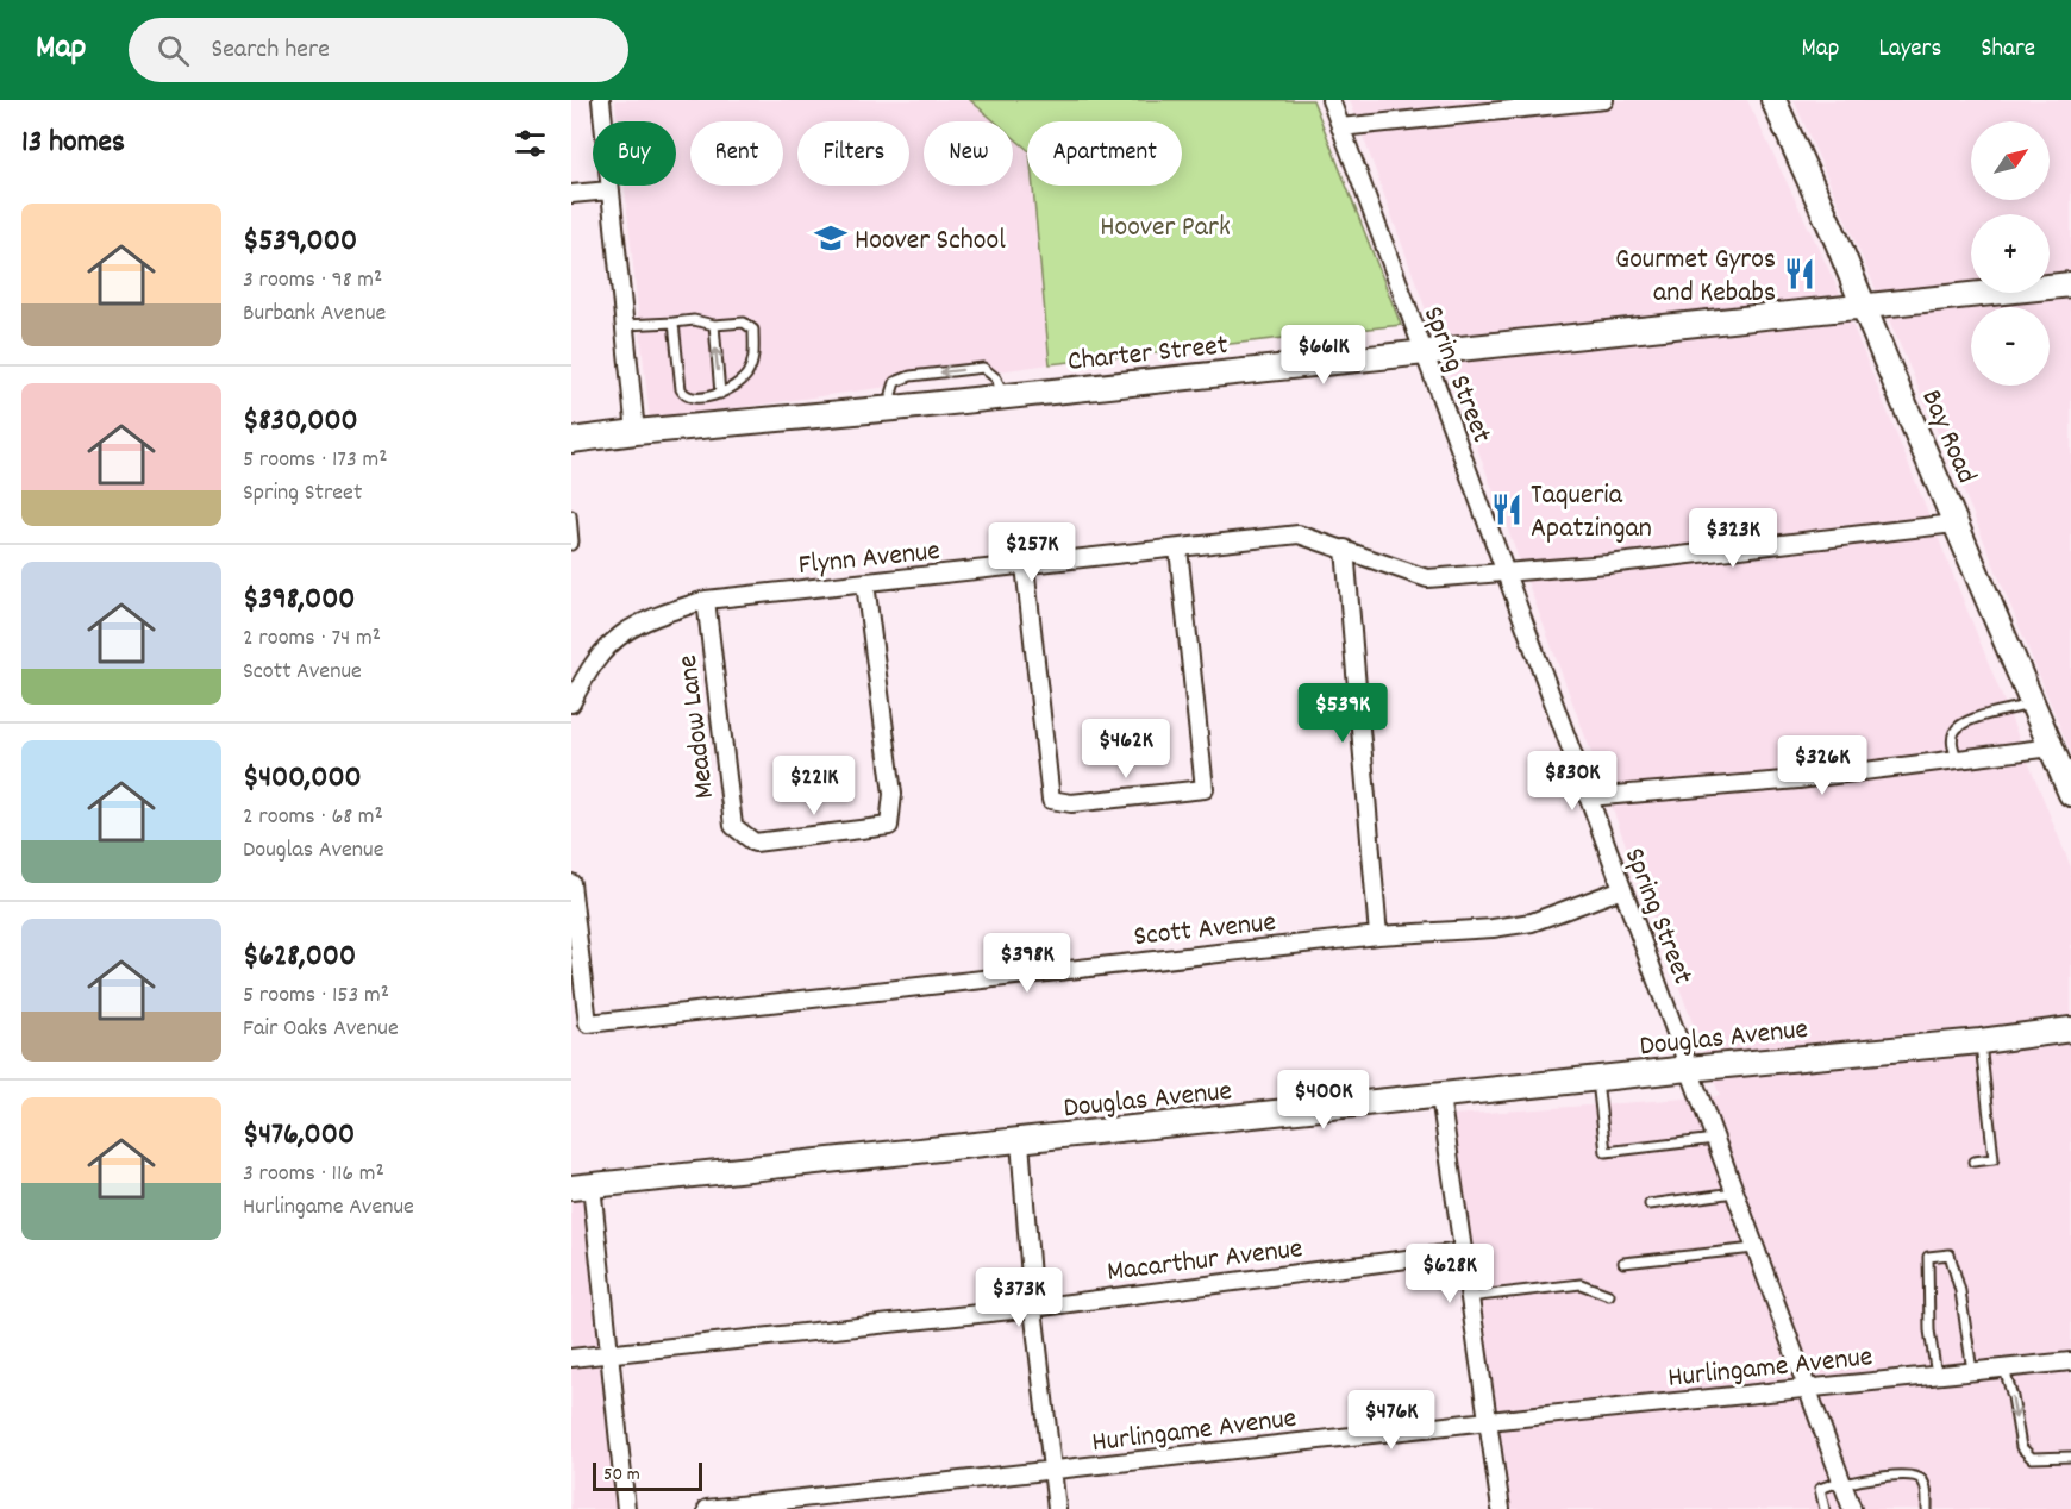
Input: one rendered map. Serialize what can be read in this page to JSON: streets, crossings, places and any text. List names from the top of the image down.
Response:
{
  "streets": {
    "street": [
      "Charter Street",
      "Spring Street",
      "Bay Road",
      "Flynn Avenue",
      "Meadow Lane",
      "Scott Avenue",
      "Douglas Avenue",
      "Macarthur Avenue",
      "Hurlingame Avenue"
    ]
  },
  "crossings": [
    ["Charter Street", "Spring Street"],
    ["Charter Street", "Bay Road"],
    ["Spring Street", "Flynn Avenue"],
    ["Spring Street", "Scott Avenue"],
    ["Spring Street", "Douglas Avenue"],
    ["Spring Street", "Hurlingame Avenue"],
    ["Bay Road", "Flynn Avenue"],
    ["Flynn Avenue", "Meadow Lane"]
  ],
  "parks": ["Hoover Park"],
  "places": {
    "school or university": ["Hoover School"],
    "restaurant": ["Gourmet Gyros and Kebabs", "Taqueria Apatzingan"]
  },
  "scale_bar": "50 m",
  "north": "top right",
  "page": {
    "header": "Map",
    "search": "Search here",
    "nav": ["Map", "Layers", "Share"],
    "heading": "13 homes",
    "map_buttons": ["+", "−"],
    "chip": [
      "Buy",
      "Rent",
      "Filters",
      "New",
      "Apartment"
    ],
    "list": [
      {
        "name": "$539,000",
        "note": "3 rooms · 98 m² · Burbank Avenue"
      },
      {
        "name": "$830,000",
        "note": "5 rooms · 173 m² · Spring Street"
      },
      {
        "name": "$398,000",
        "note": "2 rooms · 74 m² · Scott Avenue"
      },
      {
        "name": "$400,000",
        "note": "2 rooms · 68 m² · Douglas Avenue"
      },
      {
        "name": "$628,000",
        "note": "5 rooms · 153 m² · Fair Oaks Avenue"
      },
      {
        "name": "$476,000",
        "note": "3 rooms · 116 m² · Hurlingame Avenue"
      }
    ],
    "price": [
      "$661K",
      "$323K",
      "$257K",
      "$539K",
      "$462K",
      "$326K",
      "$830K",
      "$221K",
      "$398K",
      "$400K",
      "$628K",
      "$373K",
      "$476K"
    ],
    "scale": "50 m"
  }
}
